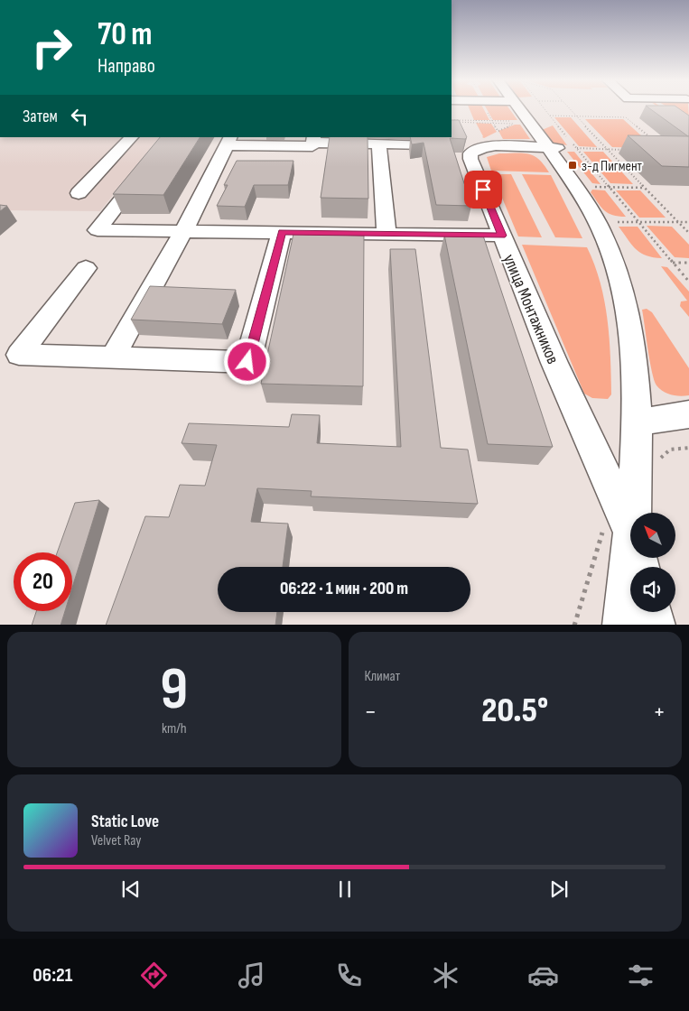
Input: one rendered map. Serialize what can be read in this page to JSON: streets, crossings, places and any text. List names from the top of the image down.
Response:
{
  "streets": {
    "street": ["улица Монтажников"]
  },
  "places": {
    "transit": ["з-д Пигмент"]
  },
  "north": "top left",
  "page": {
    "turn": ["70 m", "Направо"],
    "then": "Затем",
    "limit": "20",
    "trip": "06:22 · 1 мин · 200 m",
    "tile": [
      ["9", "km/h"],
      "Климат"
    ],
    "heat": ["−", "20.5°", "+"],
    "song": ["Static Love", "Velvet Ray"],
    "tabs": "06:21"
  }
}
